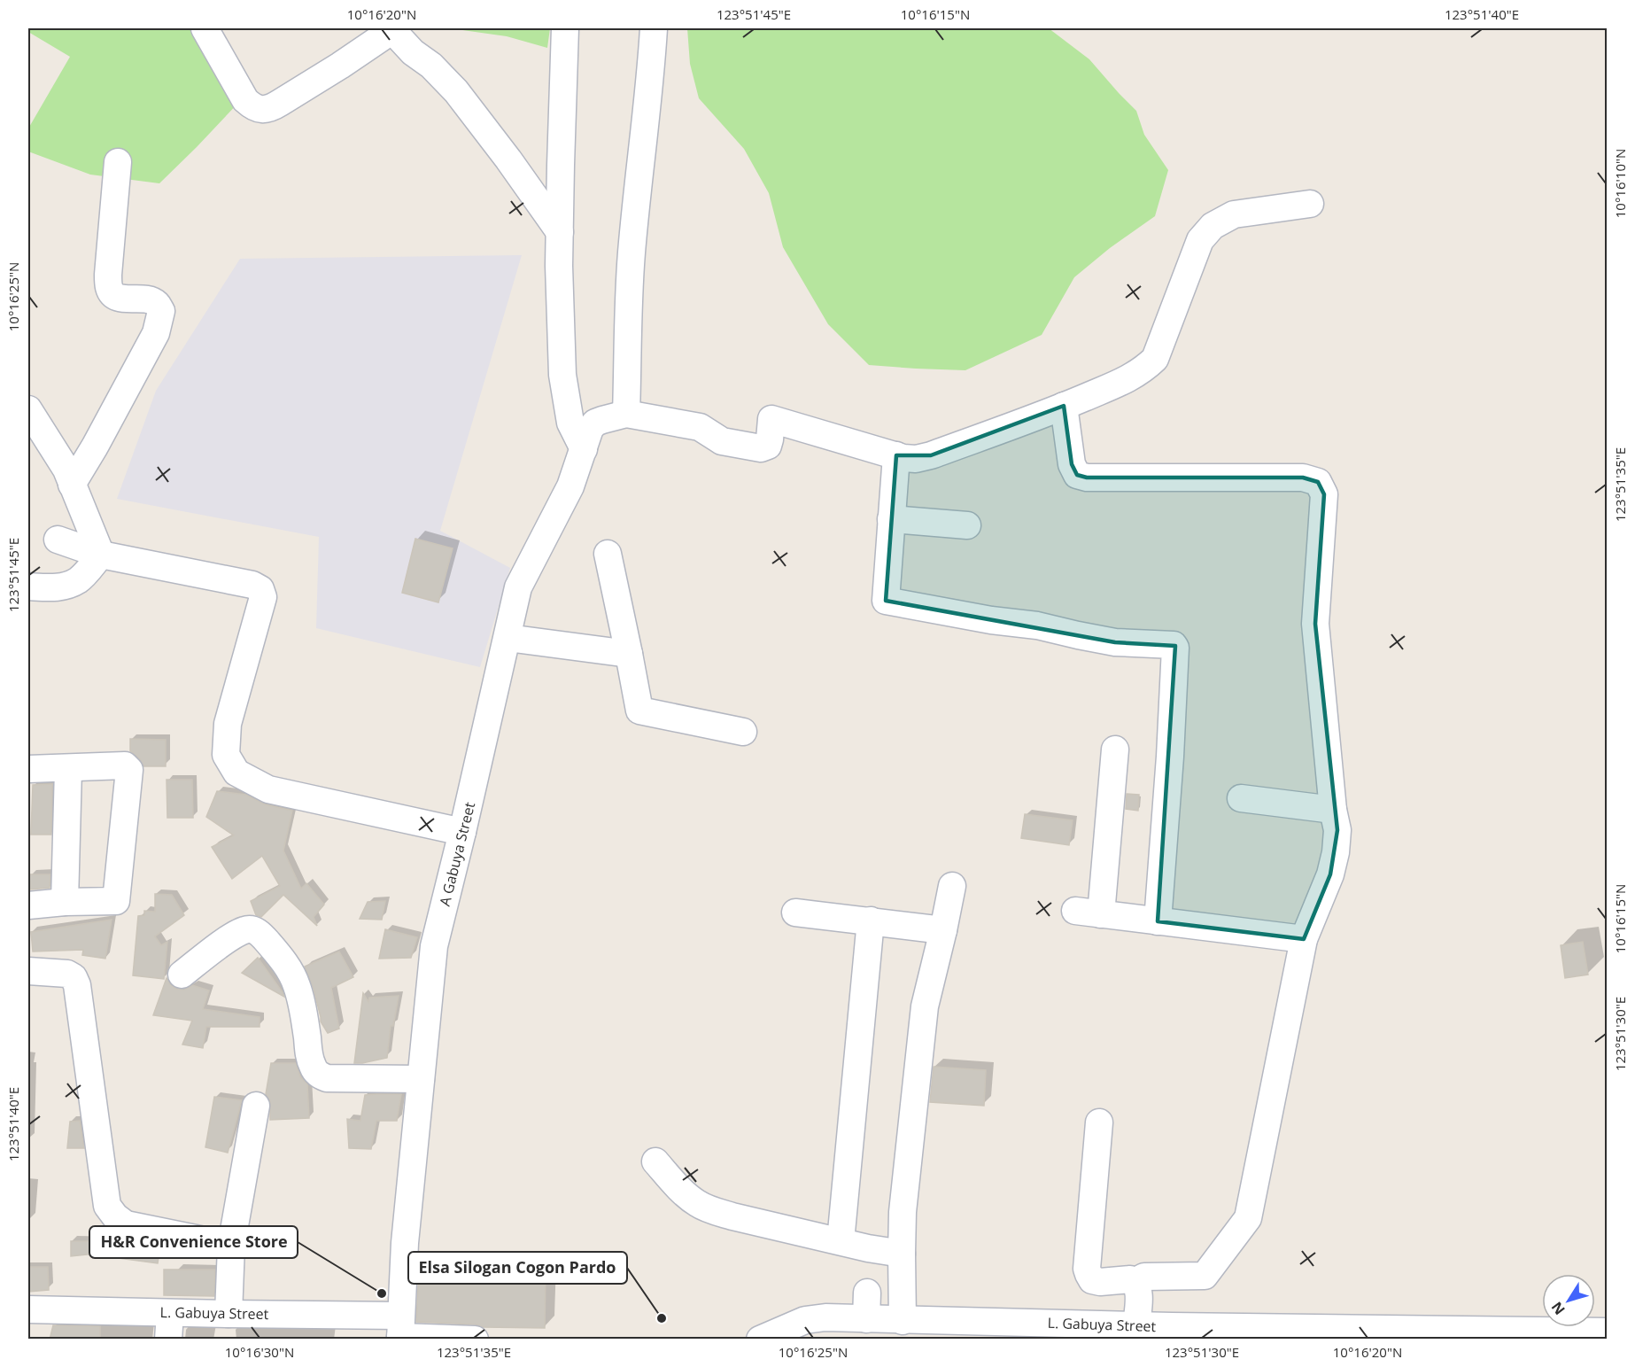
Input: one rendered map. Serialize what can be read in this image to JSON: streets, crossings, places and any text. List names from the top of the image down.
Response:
{
  "streets": {
    "street": ["A Gabuya Street", "L. Gabuya Street"]
  },
  "crossings": [
    ["A Gabuya Street", "L. Gabuya Street"]
  ],
  "places": ["H&R Convenience Store", "Elsa Silogan Cogon Pardo"],
  "north": "bottom left",
  "coordinates": [
    "10°16'20\"N",
    "123°51'45\"E",
    "10°16'15\"N",
    "123°51'40\"E",
    "10°16'10\"N",
    "10°16'25\"N",
    "123°51'35\"E",
    "123°51'30\"E",
    "10°16'30\"N"
  ]
}
